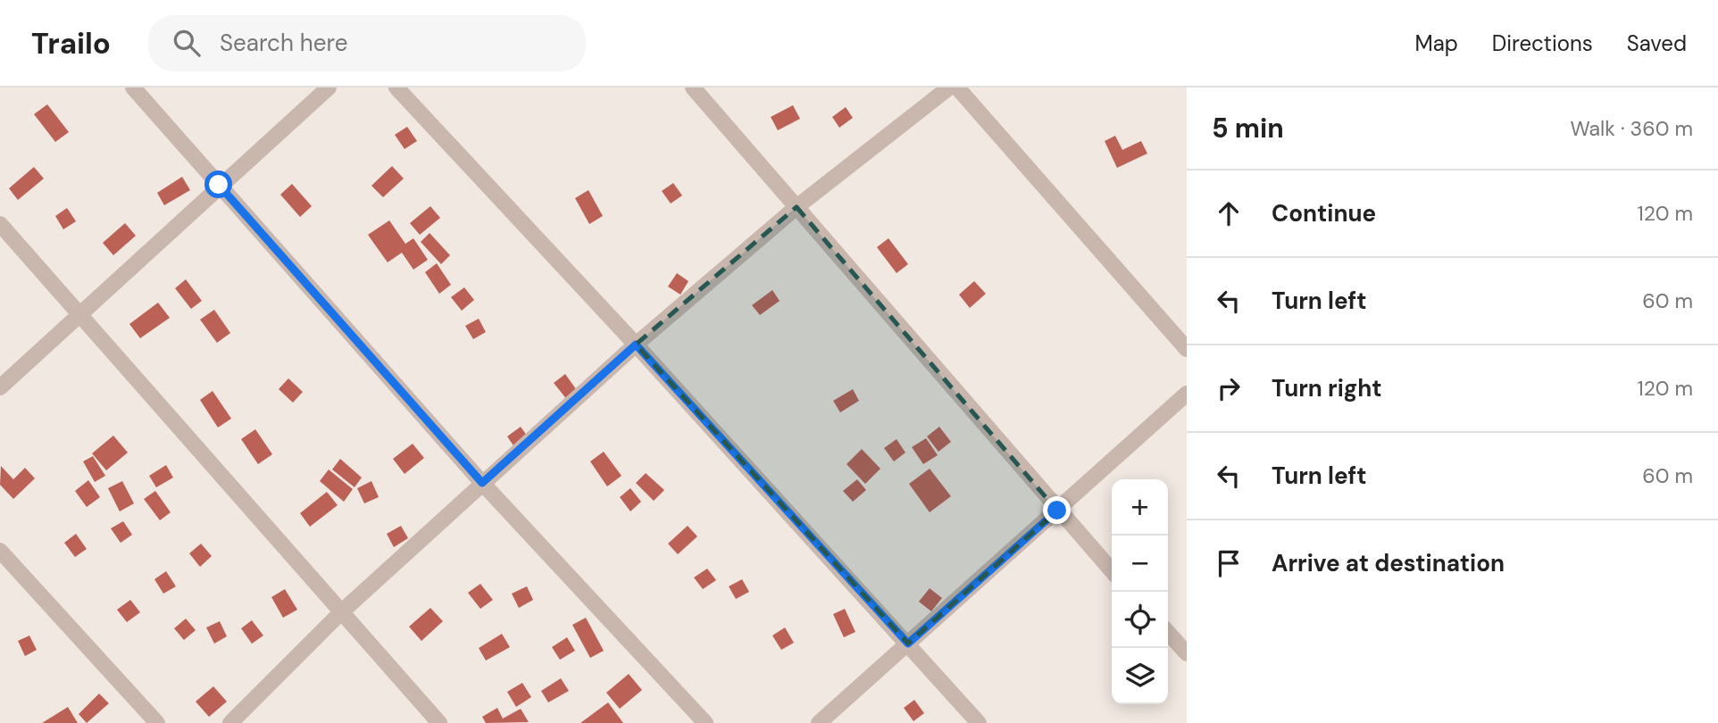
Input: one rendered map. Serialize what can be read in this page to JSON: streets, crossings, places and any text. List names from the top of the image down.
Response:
{
  "page": {
    "header": "Trailo",
    "search": "Search here",
    "nav": ["Map", "Directions", "Saved"],
    "heading": ["5 min", "Walk · 360 m"],
    "list": [
      ["Continue", "120 m"],
      ["Turn left", "60 m"],
      ["Turn right", "120 m"],
      ["Turn left", "60 m"],
      "Arrive at destination"
    ],
    "map_buttons": ["+", "−"]
  }
}
